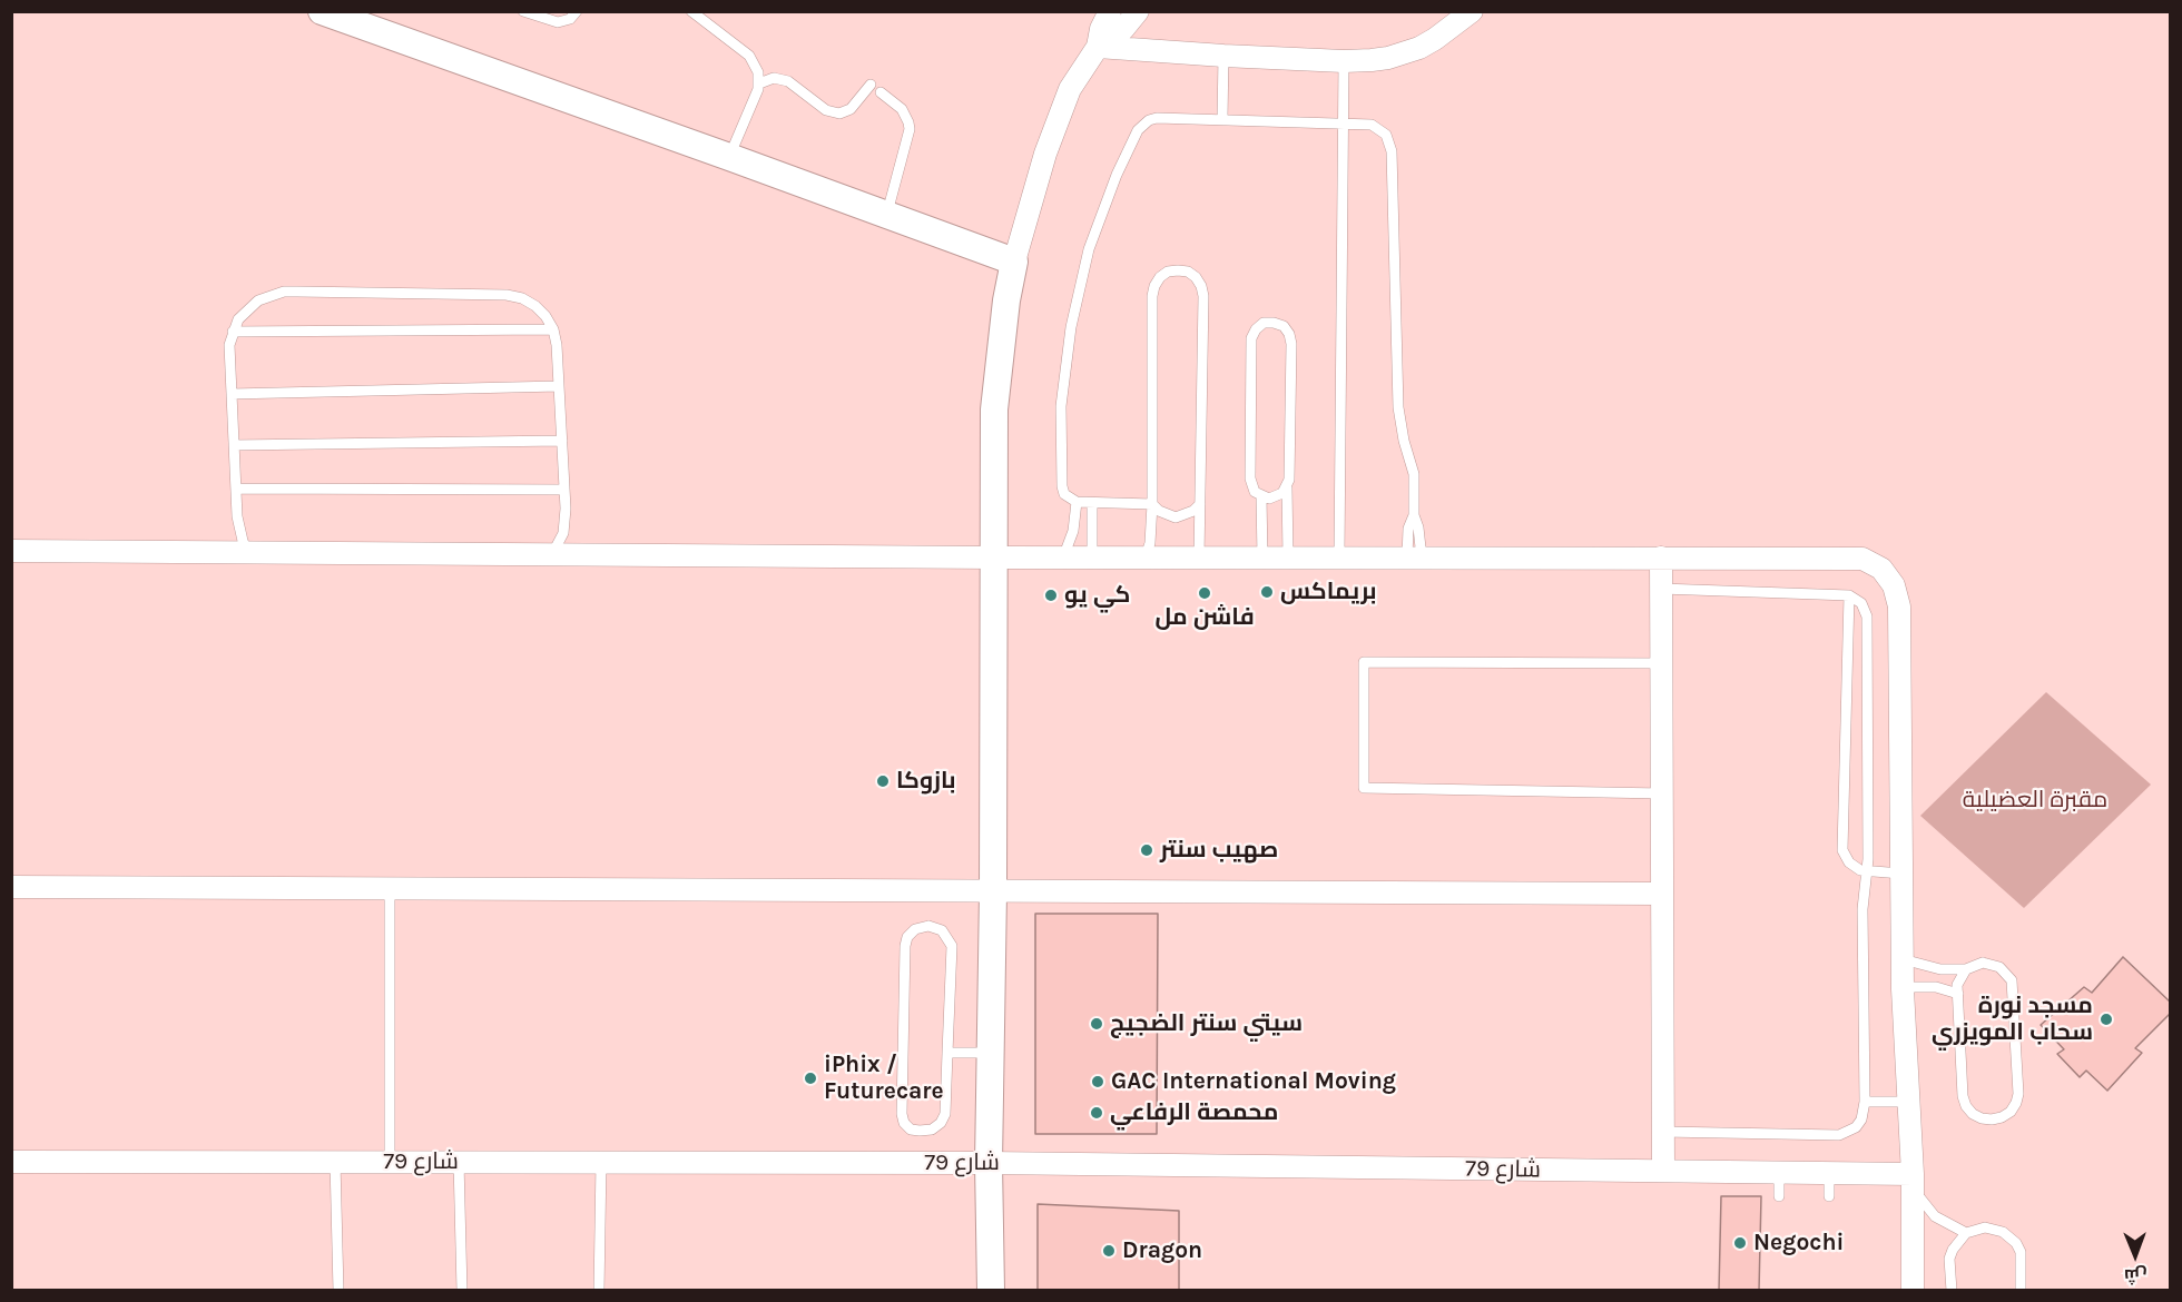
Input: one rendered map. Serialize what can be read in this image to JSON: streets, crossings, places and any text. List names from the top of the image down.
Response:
{
  "streets": {
    "street": ["شارع 79"]
  },
  "parks": ["مقبرة العضيلية"],
  "places": [
    "بريماكس",
    "فاشن مل",
    "كي يو",
    "بازوكا",
    "صهيب سنتر",
    "مسجد نورة سحاب المويزري",
    "سيتي سنتر الضجيج",
    "iPhix / Futurecare",
    "GAC International Moving",
    "محمصة الرفاعي",
    "Negochi",
    "Dragon"
  ],
  "north": "bottom"
}
